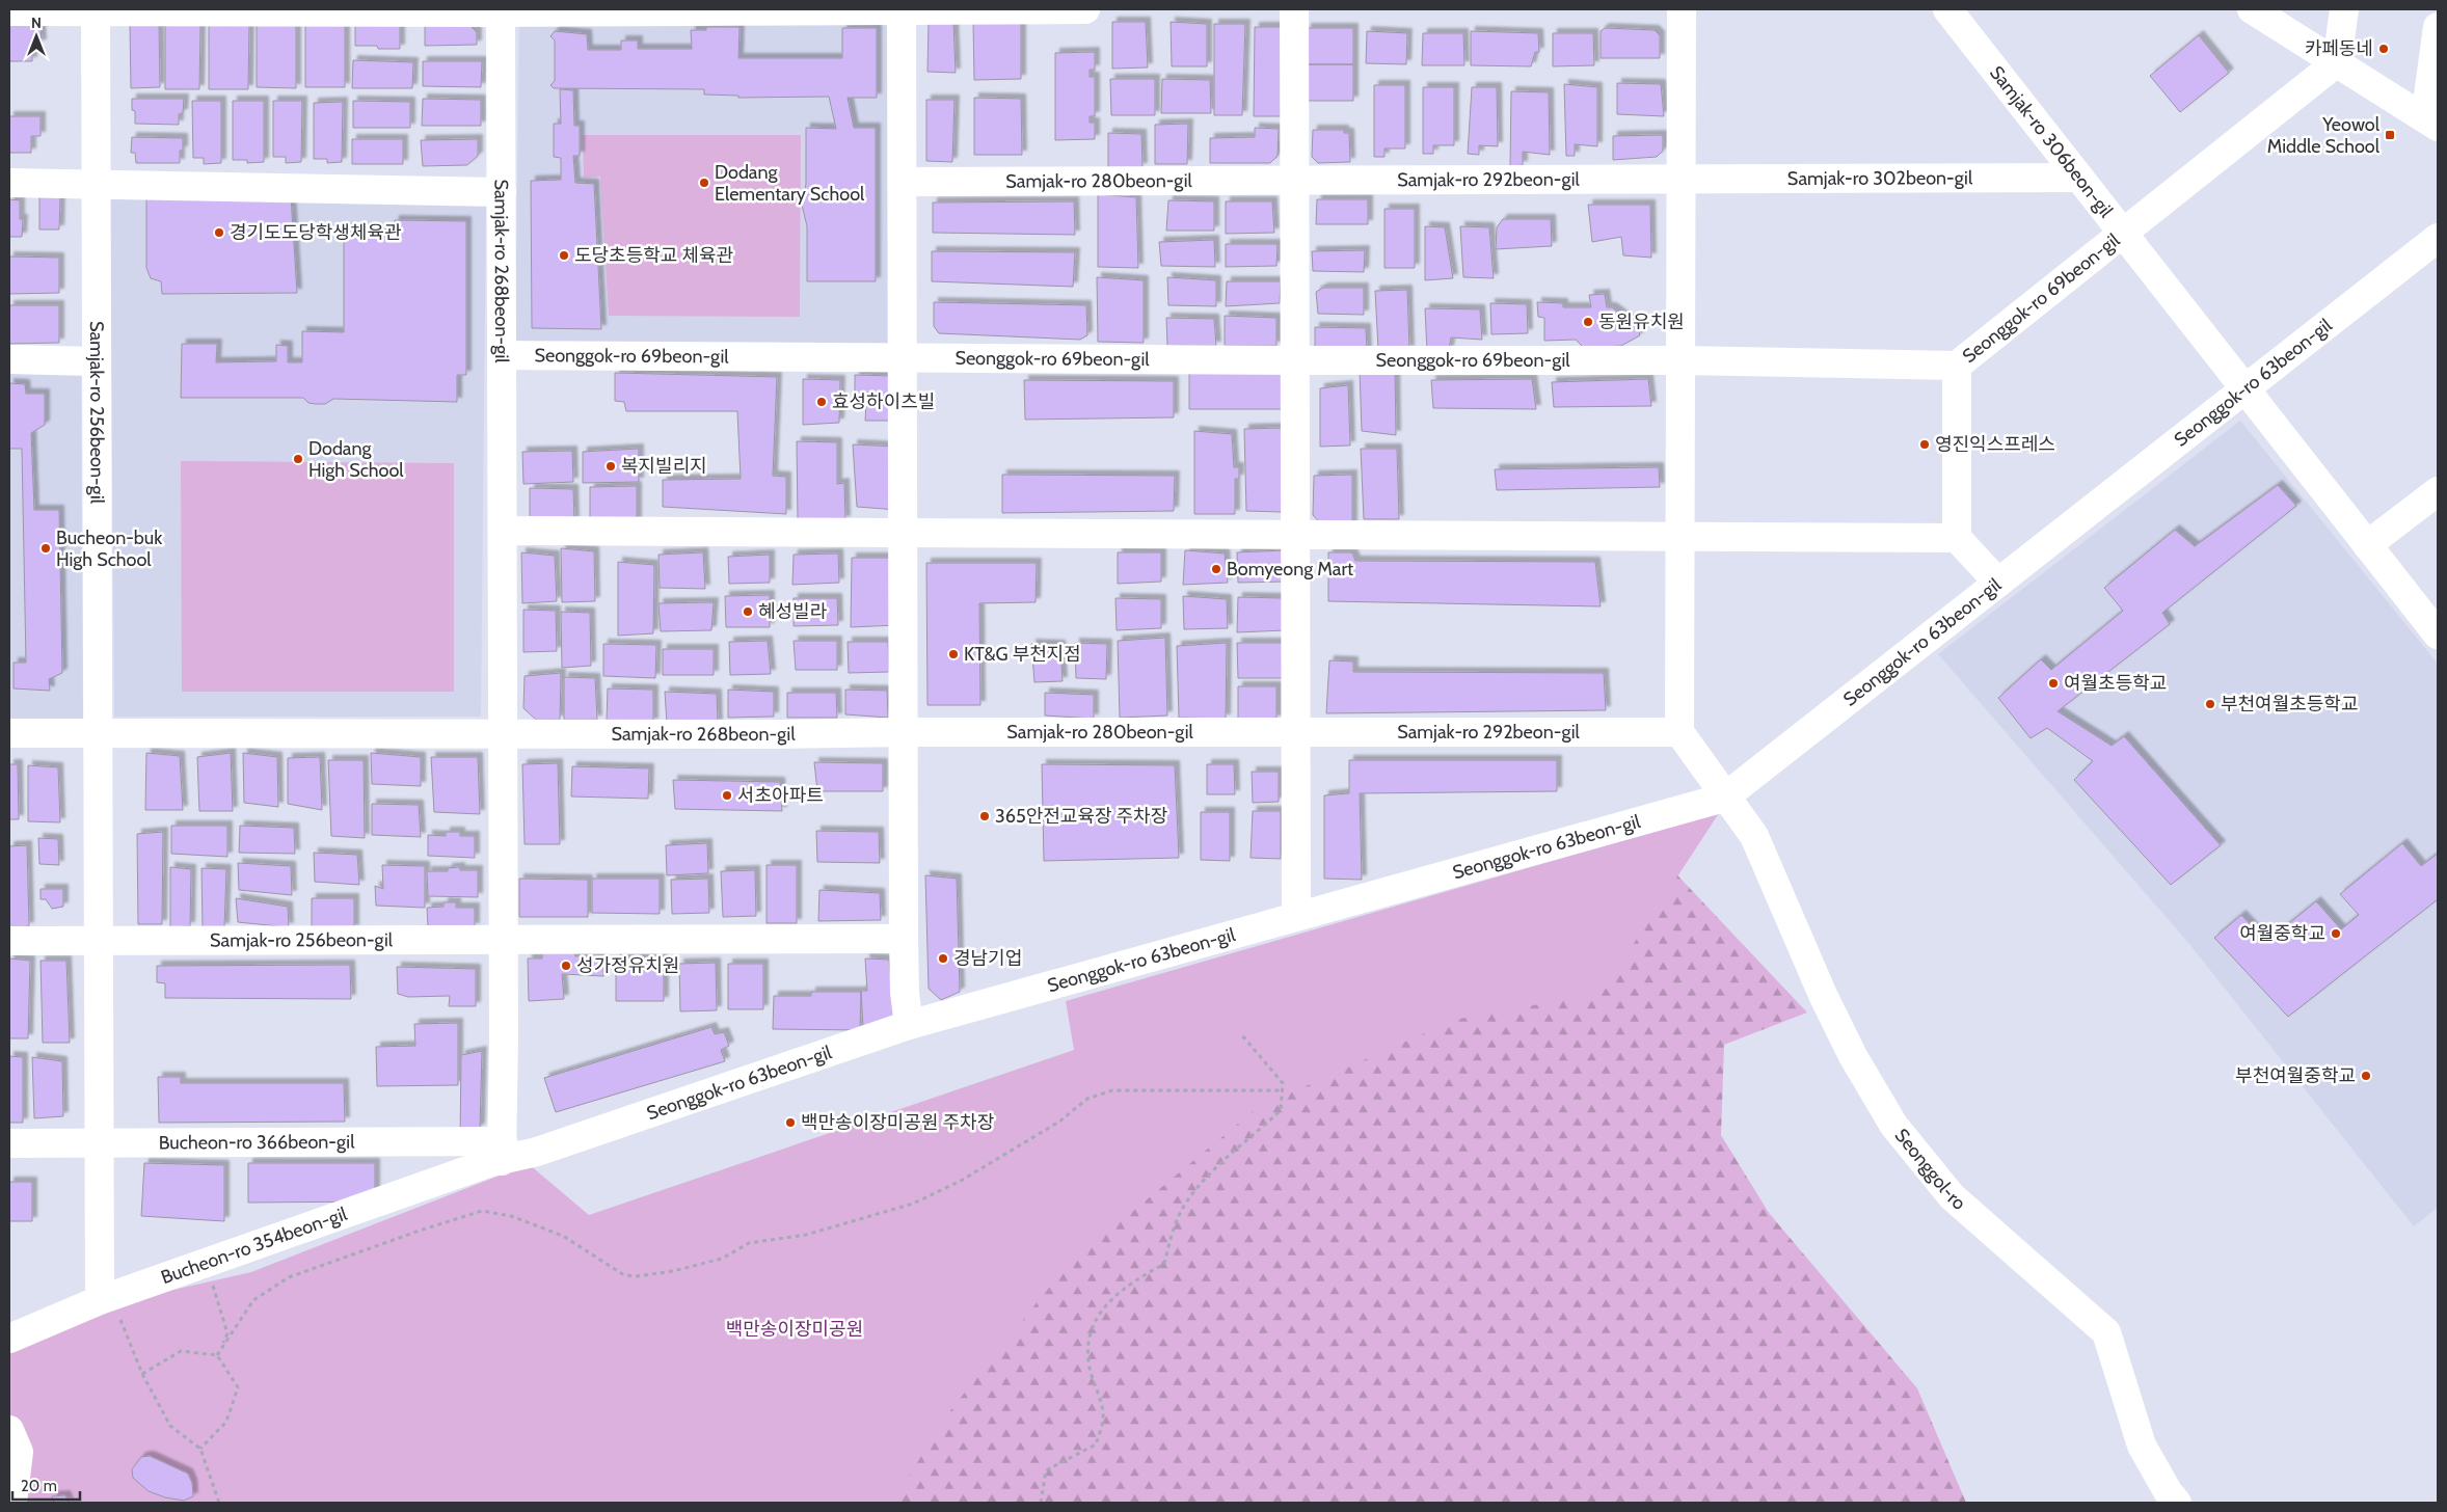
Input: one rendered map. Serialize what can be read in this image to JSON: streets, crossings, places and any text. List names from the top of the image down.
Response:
{
  "streets": {
    "street": [
      "Samjak-ro 306beon-gil",
      "Samjak-ro 302beon-gil",
      "Samjak-ro 292beon-gil",
      "Samjak-ro 280beon-gil",
      "Samjak-ro 268beon-gil",
      "Seonggok-ro 69beon-gil",
      "Seonggok-ro 63beon-gil",
      "Samjak-ro 256beon-gil",
      "Bucheon-ro 366beon-gil",
      "Seonggol-ro",
      "Bucheon-ro 354beon-gil"
    ]
  },
  "crossings": [
    ["Samjak-ro 306beon-gil", "Samjak-ro 302beon-gil"],
    ["Samjak-ro 306beon-gil", "Seonggok-ro 69beon-gil"],
    ["Samjak-ro 306beon-gil", "Seonggok-ro 63beon-gil"],
    ["Samjak-ro 302beon-gil", "Samjak-ro 292beon-gil"],
    ["Samjak-ro 292beon-gil", "Samjak-ro 280beon-gil"],
    ["Samjak-ro 280beon-gil", "Samjak-ro 268beon-gil"],
    ["Samjak-ro 268beon-gil", "Seonggok-ro 69beon-gil"],
    ["Samjak-ro 268beon-gil", "Seonggok-ro 63beon-gil"],
    ["Samjak-ro 268beon-gil", "Samjak-ro 256beon-gil"],
    ["Samjak-ro 268beon-gil", "Bucheon-ro 366beon-gil"],
    ["Samjak-ro 268beon-gil", "Bucheon-ro 354beon-gil"],
    ["Seonggok-ro 63beon-gil", "Bucheon-ro 366beon-gil"],
    ["Seonggok-ro 63beon-gil", "Seonggol-ro"],
    ["Seonggok-ro 63beon-gil", "Bucheon-ro 354beon-gil"],
    ["Samjak-ro 256beon-gil", "Bucheon-ro 366beon-gil"],
    ["Samjak-ro 256beon-gil", "Bucheon-ro 354beon-gil"],
    ["Bucheon-ro 366beon-gil", "Bucheon-ro 354beon-gil"]
  ],
  "parks": ["백만송이장미공원"],
  "places": {
    "other": [
      "카페동네",
      "Dodang Elementary School",
      "경기도도당학생체육관",
      "도당초등학교 체육관",
      "동원유치원",
      "효성하이츠빌",
      "영진익스프레스",
      "Dodang High School",
      "복지빌리지",
      "Bucheon-buk High School",
      "Bomyeong Mart",
      "혜성빌라",
      "KT&G 부천지점",
      "여월초등학교",
      "부천여월초등학교",
      "서초아파트",
      "365안전교육장 주차장",
      "여월중학교",
      "경남기업",
      "성가정유치원",
      "부천여월중학교",
      "백만송이장미공원 주차장"
    ],
    "transit": ["Yeowol Middle School"]
  },
  "scale_bar": "20 m",
  "north": "top"
}
